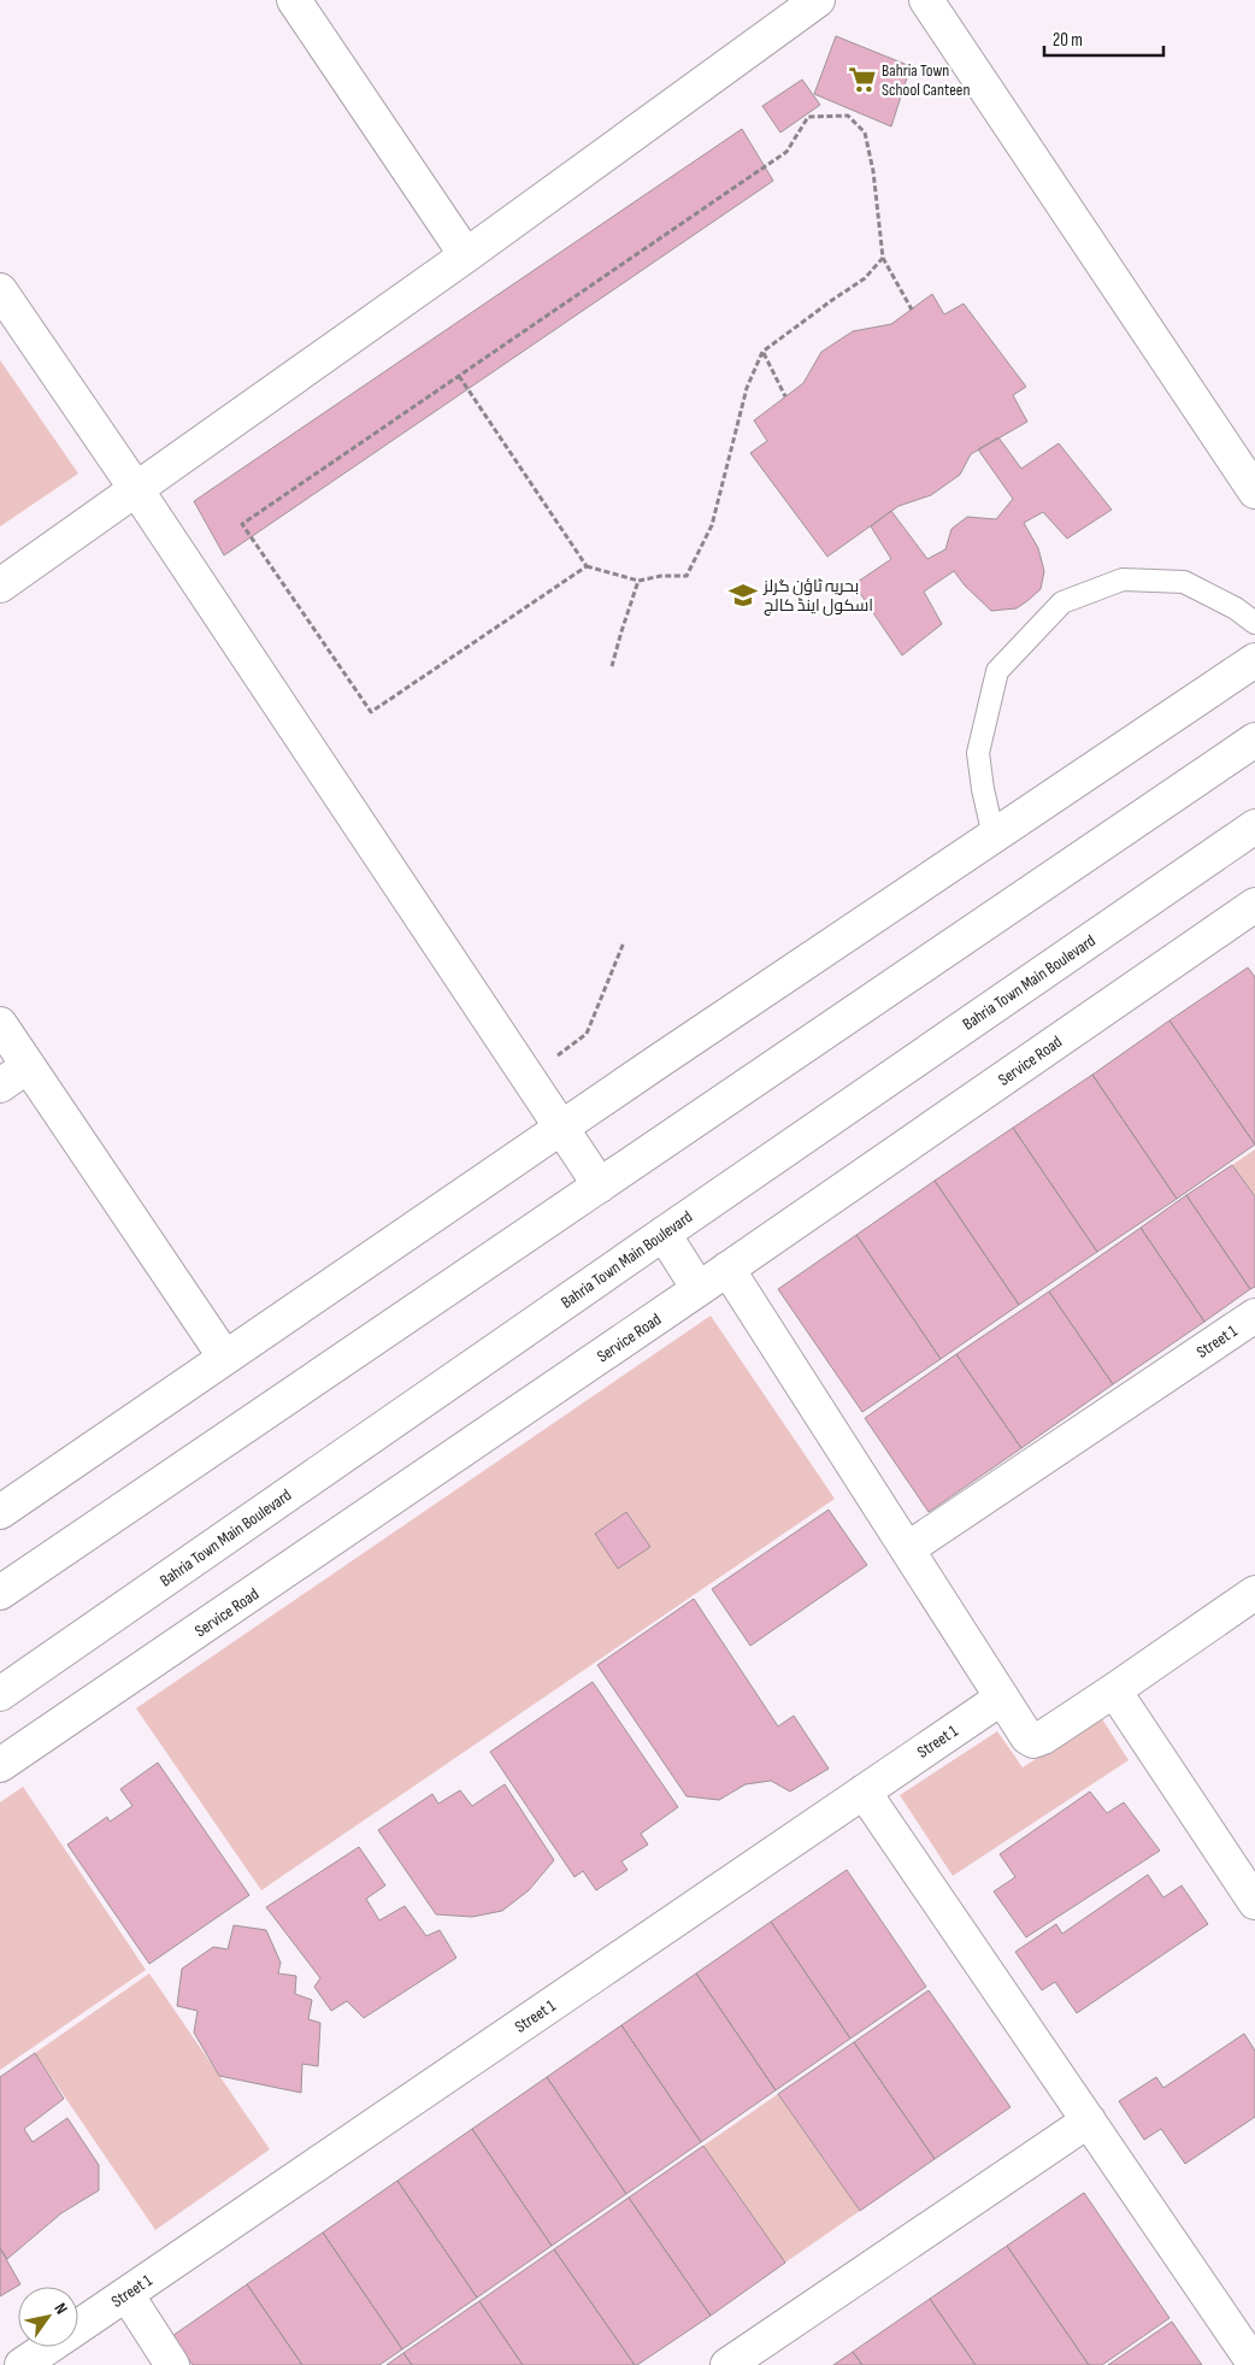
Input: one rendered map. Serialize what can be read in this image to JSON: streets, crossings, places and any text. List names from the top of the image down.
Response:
{
  "streets": {
    "street": ["Bahria Town Main Boulevard", "Service Road", "Street 1"]
  },
  "places": {
    "supermarket": ["Bahria Town School Canteen"],
    "school or university": ["بحریہ ٹاؤن گرلز اسکول اینڈ کالج"]
  },
  "scale_bar": "20 m",
  "north": "top right"
}
